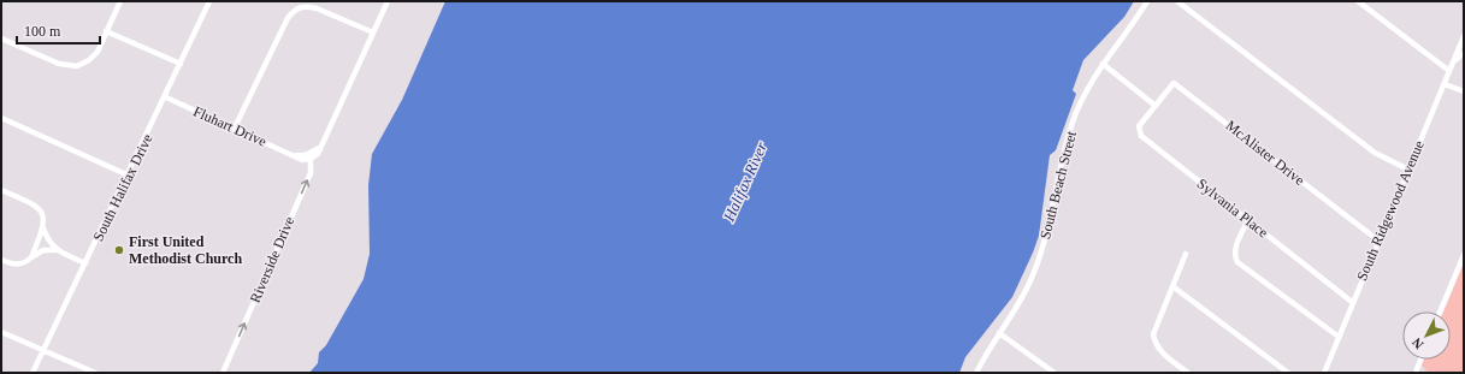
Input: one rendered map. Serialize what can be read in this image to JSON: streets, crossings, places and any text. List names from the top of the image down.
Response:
{
  "streets": {
    "street": [
      "Fluhart Drive",
      "McAlister Drive",
      "South Beach Street",
      "South Halifax Drive",
      "Sylvania Place",
      "South Ridgewood Avenue",
      "Riverside Drive"
    ]
  },
  "crossings": [
    ["Fluhart Drive", "South Halifax Drive"],
    ["Fluhart Drive", "Riverside Drive"],
    ["McAlister Drive", "Sylvania Place"],
    ["McAlister Drive", "South Ridgewood Avenue"],
    ["Sylvania Place", "South Ridgewood Avenue"]
  ],
  "one_way": ["Riverside Drive"],
  "water": ["Halifax River"],
  "places": ["First United Methodist Church"],
  "scale_bar": "100 m",
  "north": "bottom left"
}
